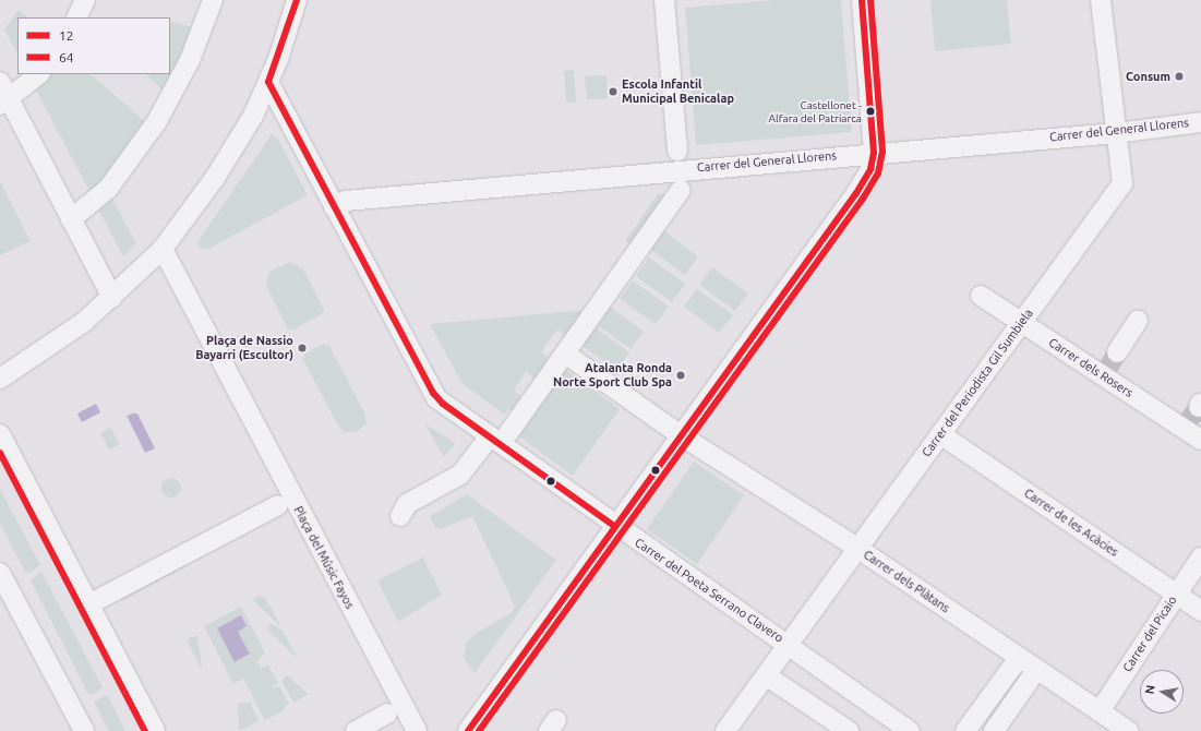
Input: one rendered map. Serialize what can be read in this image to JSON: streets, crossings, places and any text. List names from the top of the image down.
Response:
{
  "streets": {
    "street": [
      "Carrer del General Llorens",
      "Carrer dels Rosers",
      "Carrer del Periodista Gil Sumbiela",
      "Carrer de les Acàcies",
      "Plaça del Músic Fayos",
      "Carrer dels Plàtans",
      "Carrer del Poeta Serrano Clavero",
      "Carrer del Picaio"
    ]
  },
  "crossings": [
    ["Carrer del General Llorens", "Carrer del Periodista Gil Sumbiela"],
    ["Carrer del General Llorens", "Carrer del Poeta Serrano Clavero"],
    ["Carrer dels Rosers", "Carrer del Periodista Gil Sumbiela"],
    ["Carrer del Periodista Gil Sumbiela", "Carrer de les Acàcies"],
    ["Carrer del Periodista Gil Sumbiela", "Carrer dels Plàtans"],
    ["Carrer del Periodista Gil Sumbiela", "Carrer del Poeta Serrano Clavero"],
    ["Carrer de les Acàcies", "Carrer del Picaio"],
    ["Carrer dels Plàtans", "Carrer del Picaio"]
  ],
  "places": [
    "Consum",
    "Escola Infantil Municipal Benicalap",
    "Castellonet - Alfara del Patriarca",
    "Plaça de Nassio Bayarri (Escultor)",
    "Atalanta Ronda Norte Sport Club Spa"
  ],
  "lines": ["transit line 12", "transit line 64"],
  "legend": ["12", "64"],
  "north": "left"
}
